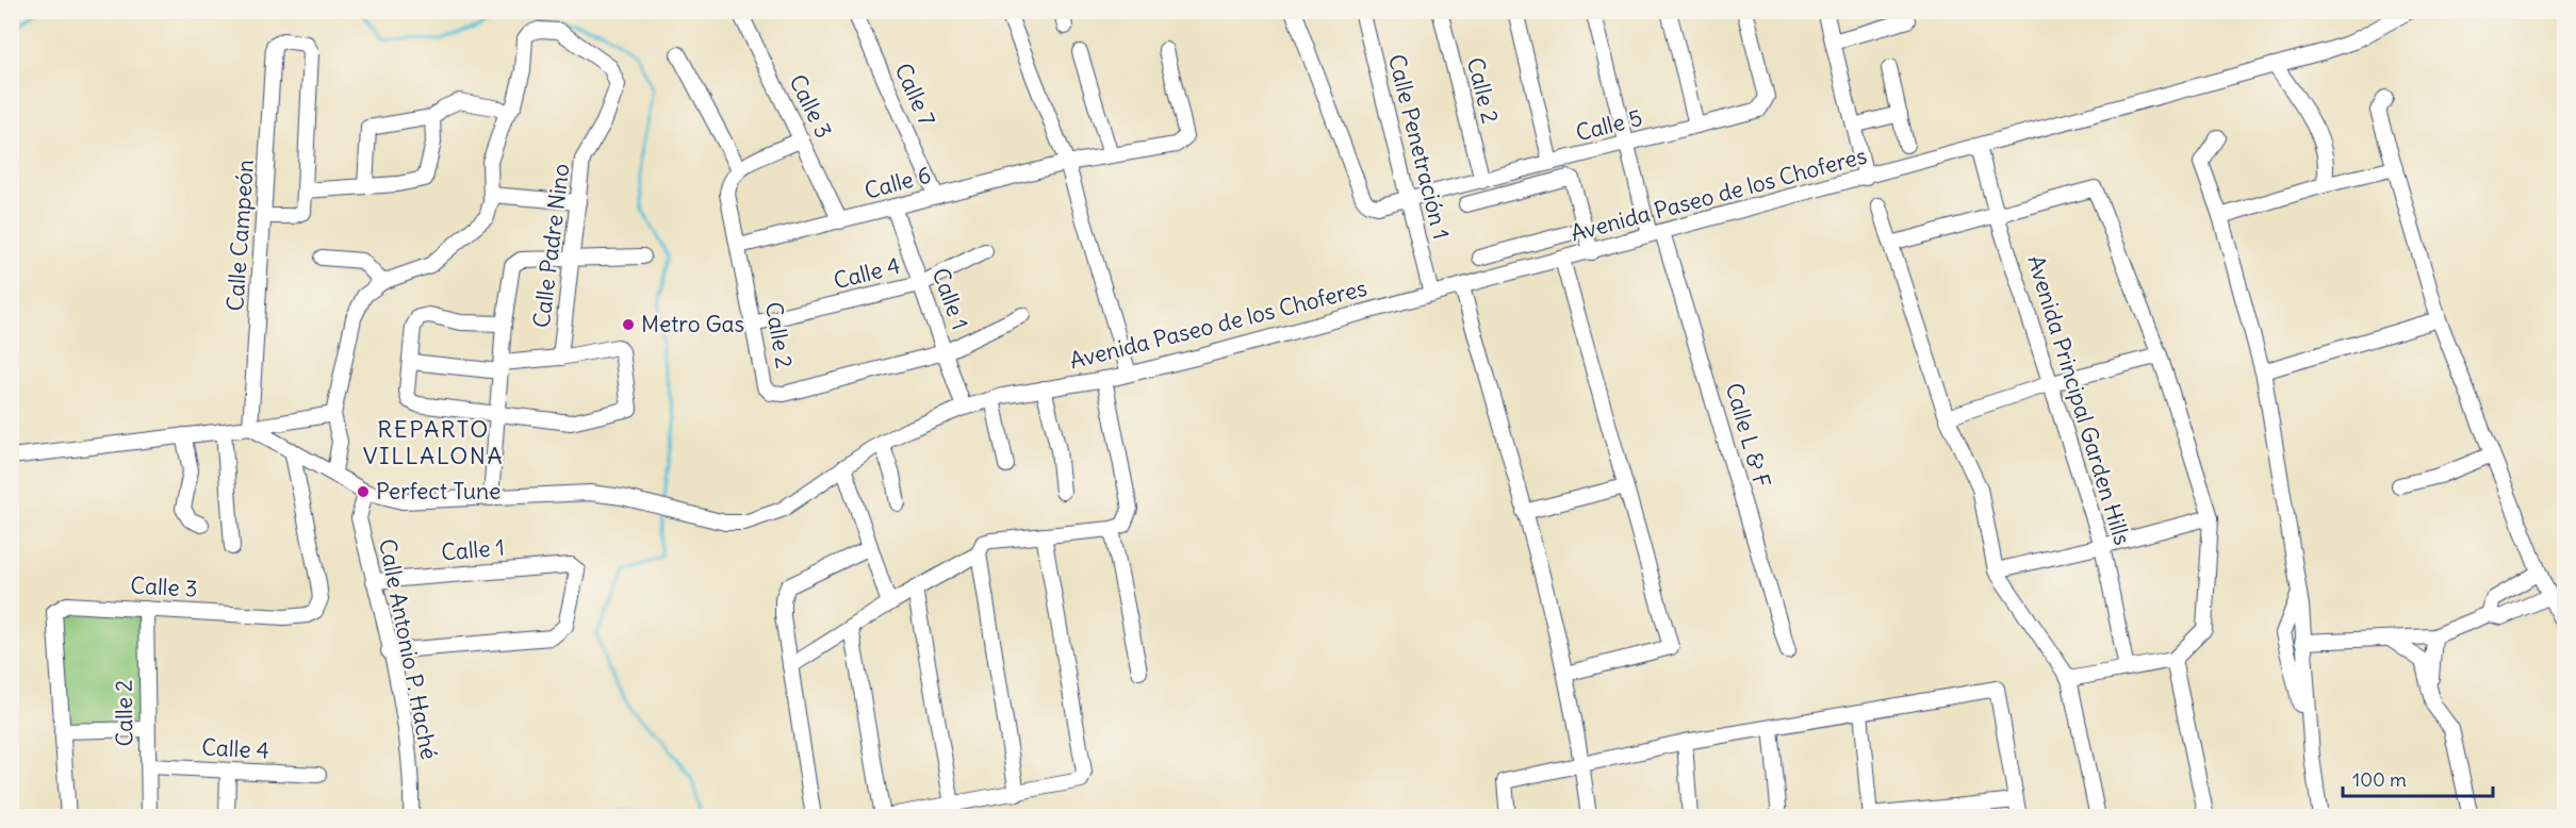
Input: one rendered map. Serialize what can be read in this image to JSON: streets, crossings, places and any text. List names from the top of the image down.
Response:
{
  "streets": {
    "street": [
      "Calle 2",
      "Calle 7",
      "Calle 3",
      "Calle 5",
      "Calle Penetración 1",
      "Calle 6",
      "Avenida Paseo de los Choferes",
      "Calle Campeón",
      "Calle Padre Nino",
      "Calle 4",
      "Calle 1",
      "Avenida Principal Garden Hills",
      "Calle L & F",
      "Calle Antonio P. Haché"
    ]
  },
  "crossings": [
    ["Calle 2", "Calle 3"],
    ["Calle 2", "Calle 5"],
    ["Calle 2", "Calle 6"],
    ["Calle 2", "Calle 4"],
    ["Calle 2", "Calle 1"],
    ["Calle 7", "Calle 6"],
    ["Calle 3", "Calle 6"],
    ["Calle 3", "Avenida Paseo de los Choferes"],
    ["Calle 5", "Calle Penetración 1"],
    ["Calle 5", "Calle L & F"],
    ["Calle Penetración 1", "Avenida Paseo de los Choferes"],
    ["Calle 6", "Calle 1"],
    ["Avenida Paseo de los Choferes", "Calle Campeón"],
    ["Avenida Paseo de los Choferes", "Calle 1"],
    ["Avenida Paseo de los Choferes", "Avenida Principal Garden Hills"],
    ["Avenida Paseo de los Choferes", "Calle L & F"],
    ["Avenida Paseo de los Choferes", "Calle Antonio P. Haché"],
    ["Calle 4", "Calle 1"],
    ["Calle 1", "Calle Antonio P. Haché"]
  ],
  "districts": ["REPARTO VILLALONA"],
  "places": ["Metro Gas", "Perfect Tune"],
  "scale_bar": "100 m"
}
